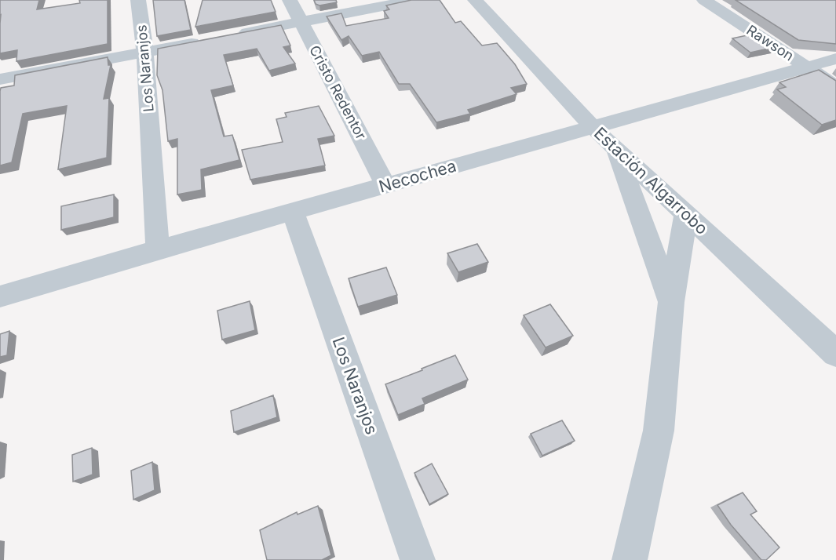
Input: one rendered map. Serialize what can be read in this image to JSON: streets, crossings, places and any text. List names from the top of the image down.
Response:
{
  "streets": {
    "street": [
      "Rawson",
      "Los Naranjos",
      "Cristo Redentor",
      "Necochea",
      "Estación Algarrobo"
    ]
  },
  "crossings": [
    ["Rawson", "Necochea"],
    ["Los Naranjos", "Necochea"],
    ["Cristo Redentor", "Necochea"],
    ["Necochea", "Estación Algarrobo"]
  ]
}
